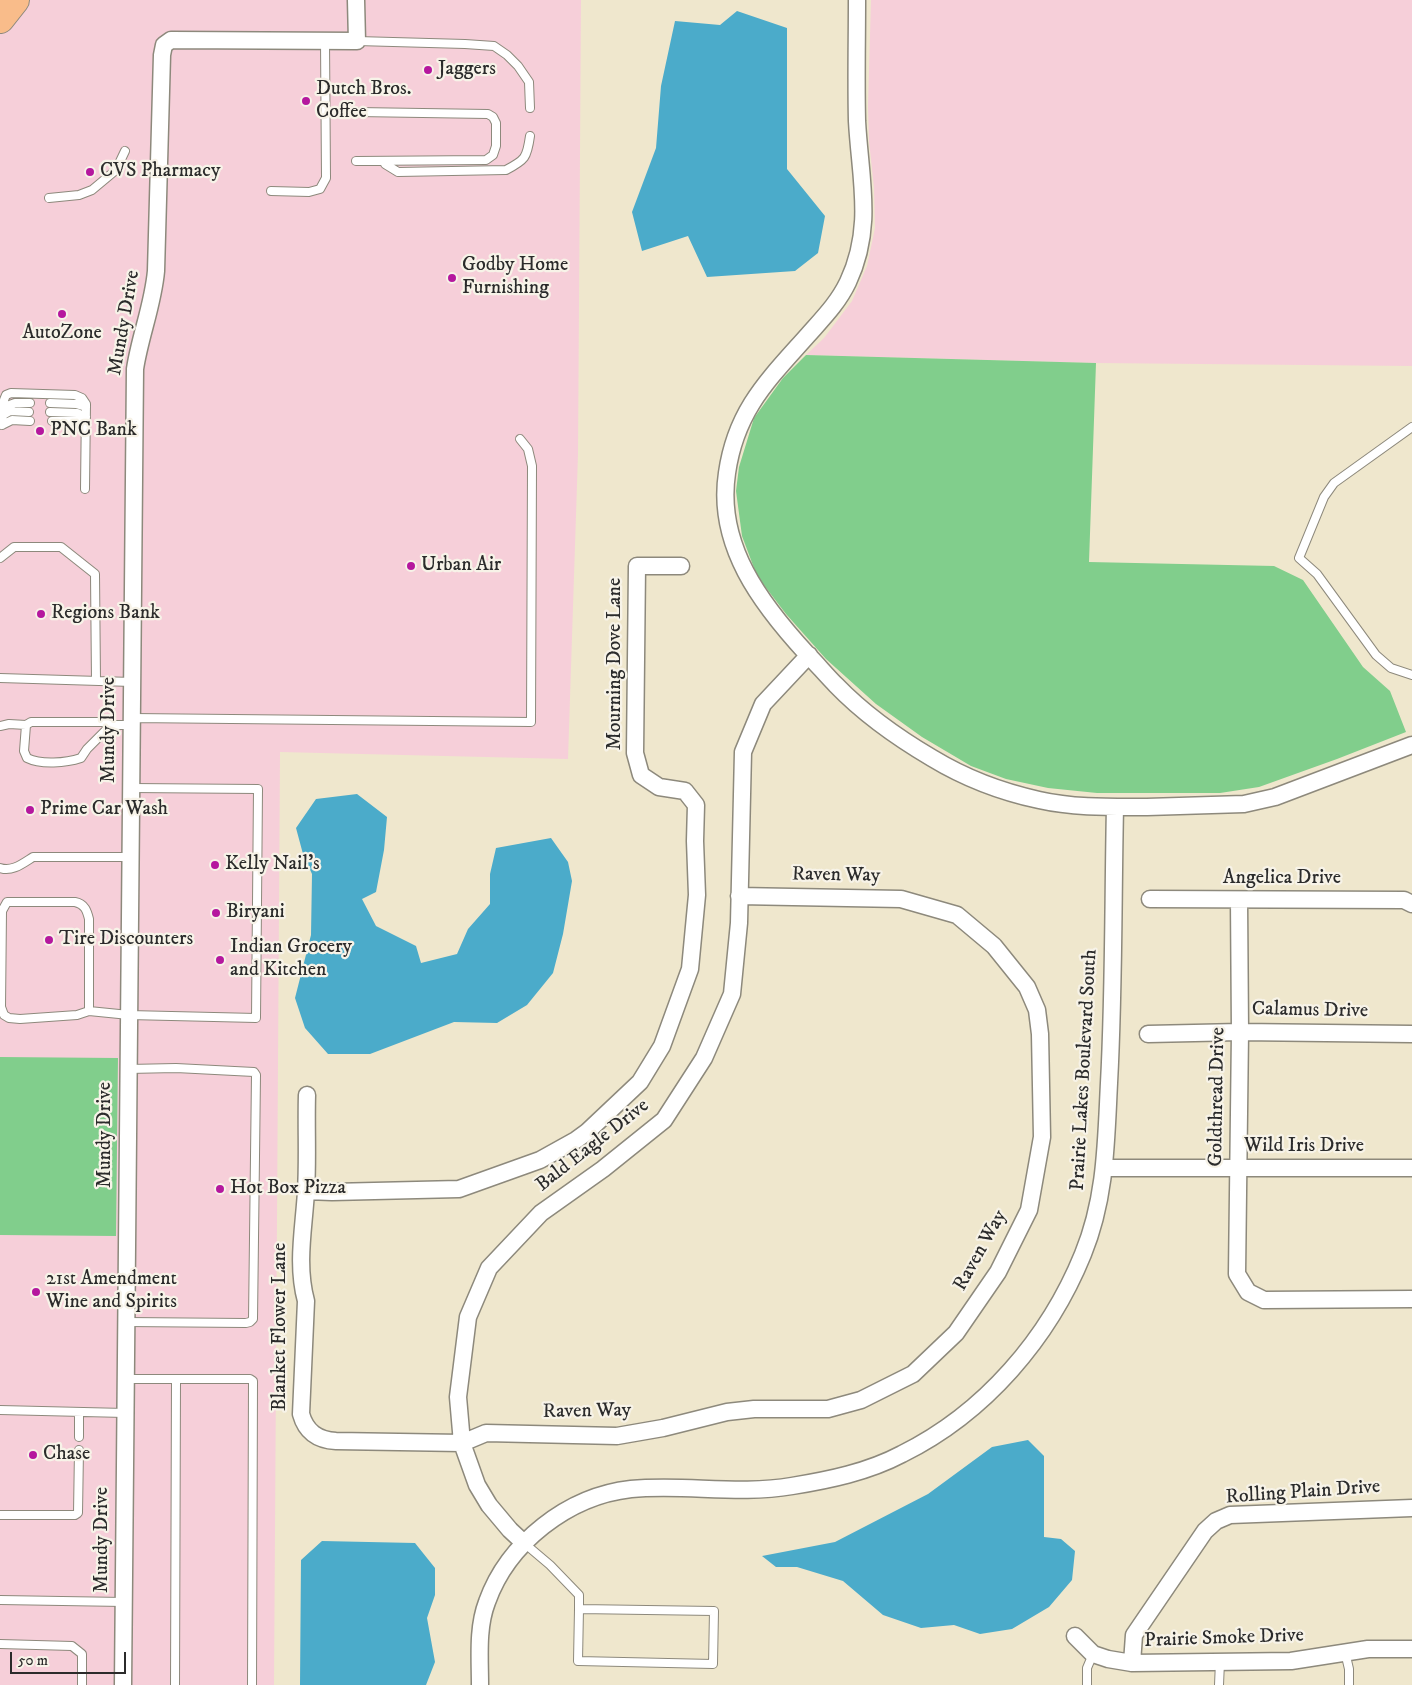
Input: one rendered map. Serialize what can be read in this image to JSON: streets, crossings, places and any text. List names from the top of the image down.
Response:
{
  "streets": {
    "street": [
      "Mundy Drive",
      "Mourning Dove Lane",
      "Raven Way",
      "Angelica Drive",
      "Calamus Drive",
      "Prairie Lakes Boulevard South",
      "Goldthread Drive",
      "Bald Eagle Drive",
      "Wild Iris Drive",
      "Blanket Flower Lane",
      "Rolling Plain Drive",
      "Prairie Smoke Drive"
    ]
  },
  "crossings": [
    ["Mourning Dove Lane", "Blanket Flower Lane"],
    ["Raven Way", "Bald Eagle Drive"],
    ["Raven Way", "Blanket Flower Lane"],
    ["Angelica Drive", "Goldthread Drive"],
    ["Calamus Drive", "Goldthread Drive"],
    ["Prairie Lakes Boulevard South", "Bald Eagle Drive"],
    ["Prairie Lakes Boulevard South", "Wild Iris Drive"],
    ["Goldthread Drive", "Wild Iris Drive"],
    ["Bald Eagle Drive", "Blanket Flower Lane"],
    ["Rolling Plain Drive", "Prairie Smoke Drive"]
  ],
  "places": [
    "Jaggers",
    "Dutch Bros. Coffee",
    "CVS Pharmacy",
    "Godby Home Furnishing",
    "AutoZone",
    "PNC Bank",
    "Urban Air",
    "Regions Bank",
    "Prime Car Wash",
    "Kelly Nail's",
    "Biryani",
    "Tire Discounters",
    "Indian Grocery and Kitchen",
    "Hot Box Pizza",
    "21st Amendment Wine and Spirits",
    "Chase"
  ],
  "scale_bar": "50 m"
}
